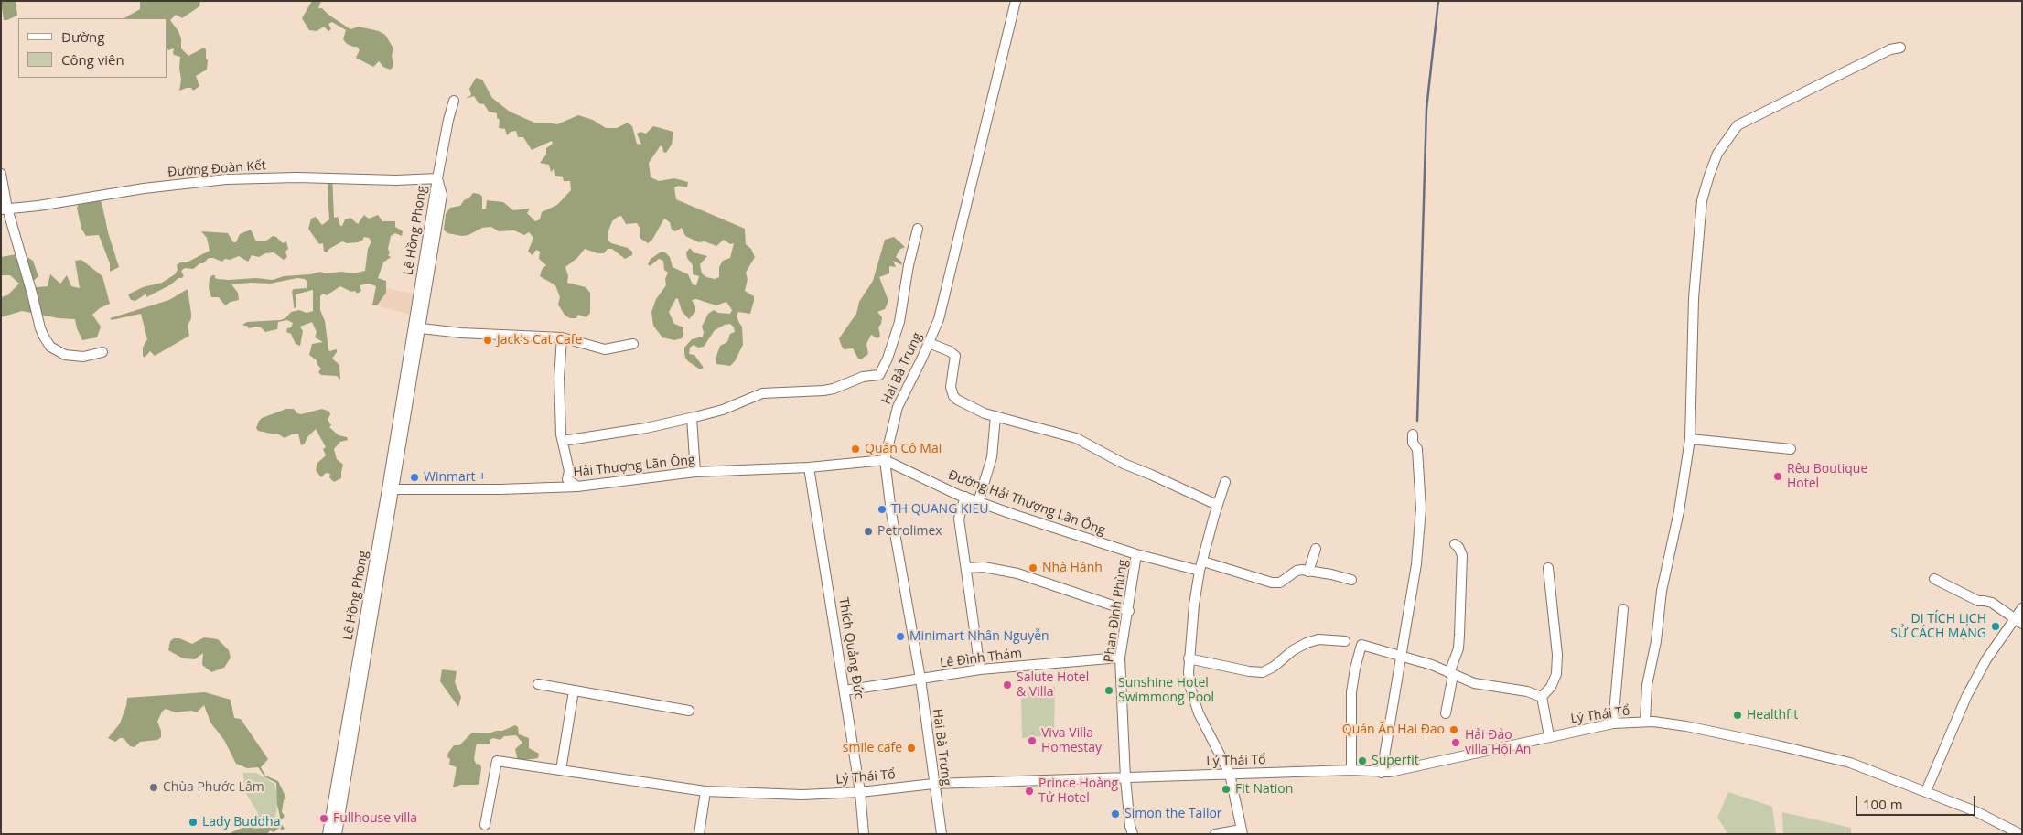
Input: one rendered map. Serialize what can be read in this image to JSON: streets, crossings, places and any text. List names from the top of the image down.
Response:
{
  "streets": {
    "street": [
      "Đường Đoàn Kết",
      "Lê Hồng Phong",
      "Hai Bà Trưng",
      "Hải Thượng Lãn Ông",
      "Đường Hải Thượng Lãn Ông",
      "Phan Đình Phùng",
      "Thích Quảng Đức",
      "Lê Đình Thám",
      "Lý Thái Tổ"
    ]
  },
  "crossings": [
    ["Đường Đoàn Kết", "Lê Hồng Phong"],
    ["Lê Hồng Phong", "Hải Thượng Lãn Ông"],
    ["Hai Bà Trưng", "Hải Thượng Lãn Ông"],
    ["Hai Bà Trưng", "Đường Hải Thượng Lãn Ông"],
    ["Hai Bà Trưng", "Lê Đình Thám"],
    ["Hai Bà Trưng", "Lý Thái Tổ"],
    ["Hải Thượng Lãn Ông", "Đường Hải Thượng Lãn Ông"],
    ["Hải Thượng Lãn Ông", "Thích Quảng Đức"],
    ["Đường Hải Thượng Lãn Ông", "Phan Đình Phùng"],
    ["Phan Đình Phùng", "Lê Đình Thám"],
    ["Phan Đình Phùng", "Lý Thái Tổ"],
    ["Thích Quảng Đức", "Lê Đình Thám"],
    ["Thích Quảng Đức", "Lý Thái Tổ"]
  ],
  "places": [
    "Jack's Cat Cafe",
    "Quán Cô Mai",
    "Rêu Boutique Hotel",
    "Winmart +",
    "TH QUANG KIEU",
    "Petrolimex",
    "Nhà Hánh",
    "DI TÍCH LỊCH SỬ CÁCH MẠNG",
    "Minimart Nhân Nguyễn",
    "Salute Hotel & Villa",
    "Sunshine Hotel Swimmong Pool",
    "Healthfit",
    "Quán Ăn Hai Ðao",
    "Viva Villa Homestay",
    "Hải Đảo villa Hội An",
    "smile cafe",
    "Superfit",
    "Chùa Phước Lâm",
    "Fit Nation",
    "Prince Hoàng Tử Hotel",
    "Simon the Tailor",
    "Fullhouse villa",
    "Lady Buddha"
  ],
  "legend": ["Đường", "Công viên"],
  "scale_bar": "100 m"
}
